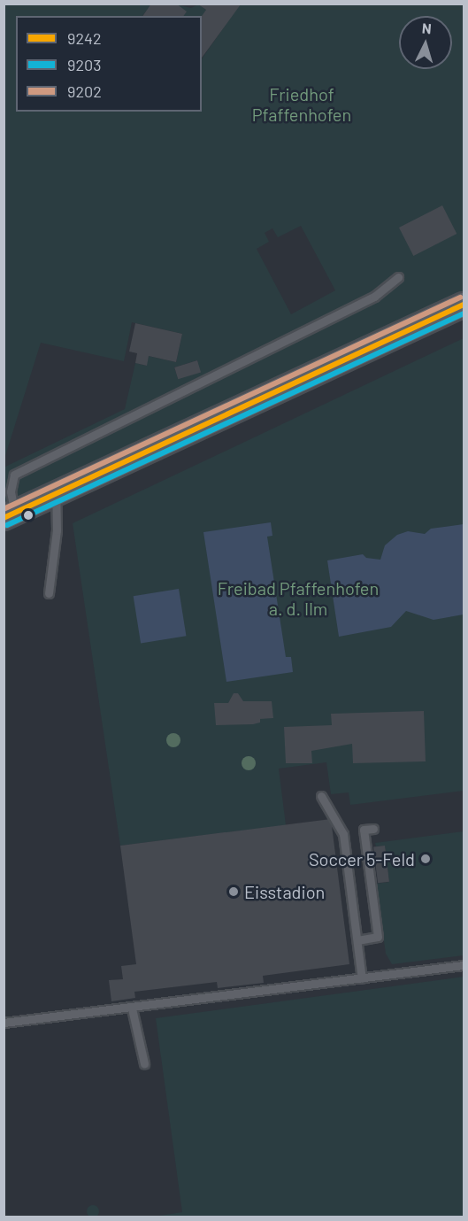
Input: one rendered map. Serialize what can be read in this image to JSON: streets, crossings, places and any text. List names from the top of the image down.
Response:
{
  "parks": ["Friedhof Pfaffenhofen", "Freibad Pfaffenhofen a. d. Ilm"],
  "places": ["Soccer 5-Feld", "Eisstadion"],
  "lines": ["transit line 9202", "transit line 9242", "transit line 9203"],
  "legend": ["9242", "9203", "9202"],
  "north": "top"
}
